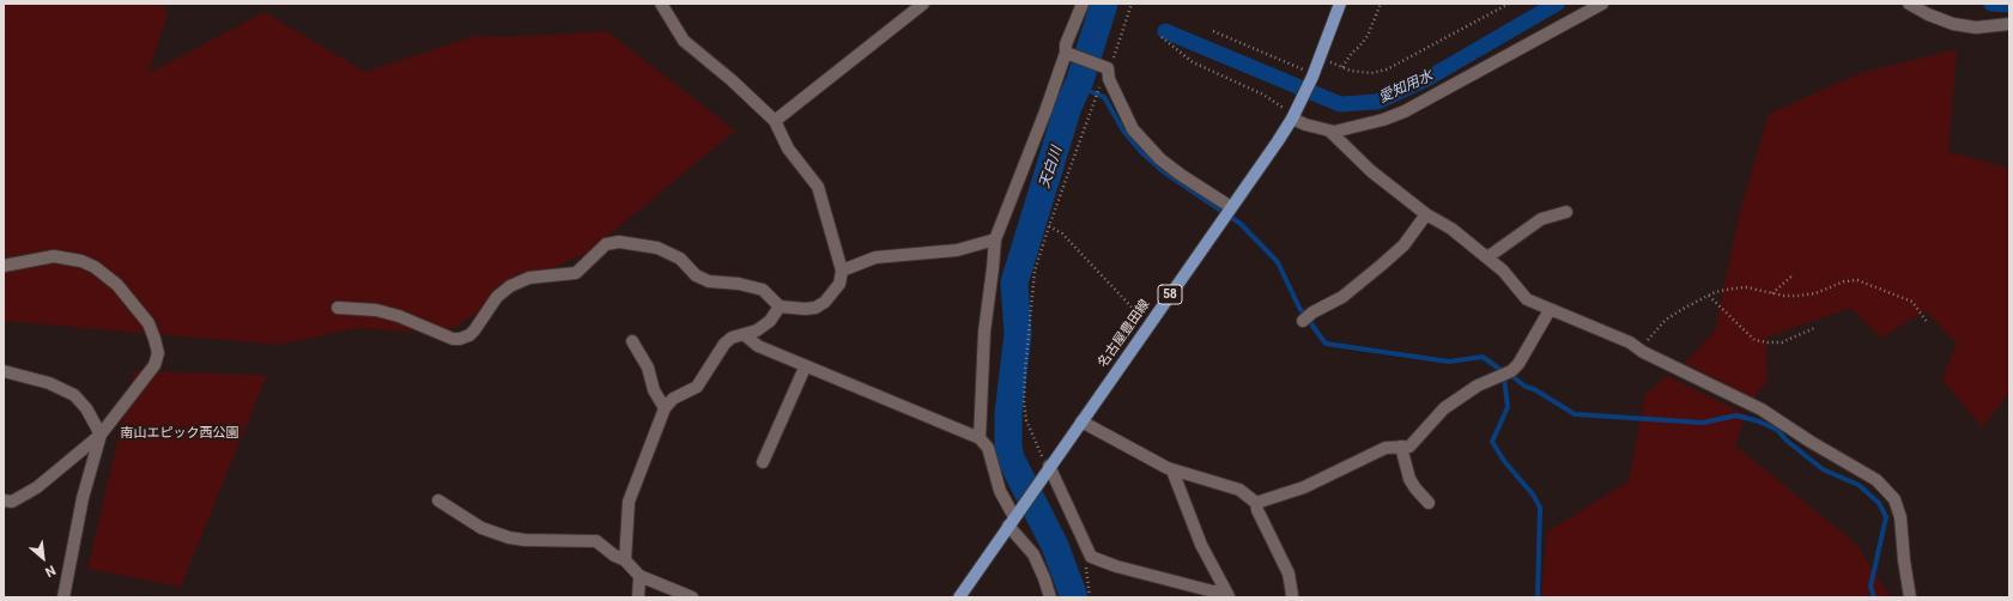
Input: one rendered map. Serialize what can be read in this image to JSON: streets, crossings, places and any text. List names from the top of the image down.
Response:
{
  "streets": {
    "main road": ["58", "名古屋豊田線"]
  },
  "water": ["愛知用水", "天白川"],
  "parks": ["南山エピック西公園"],
  "north": "bottom right"
}
